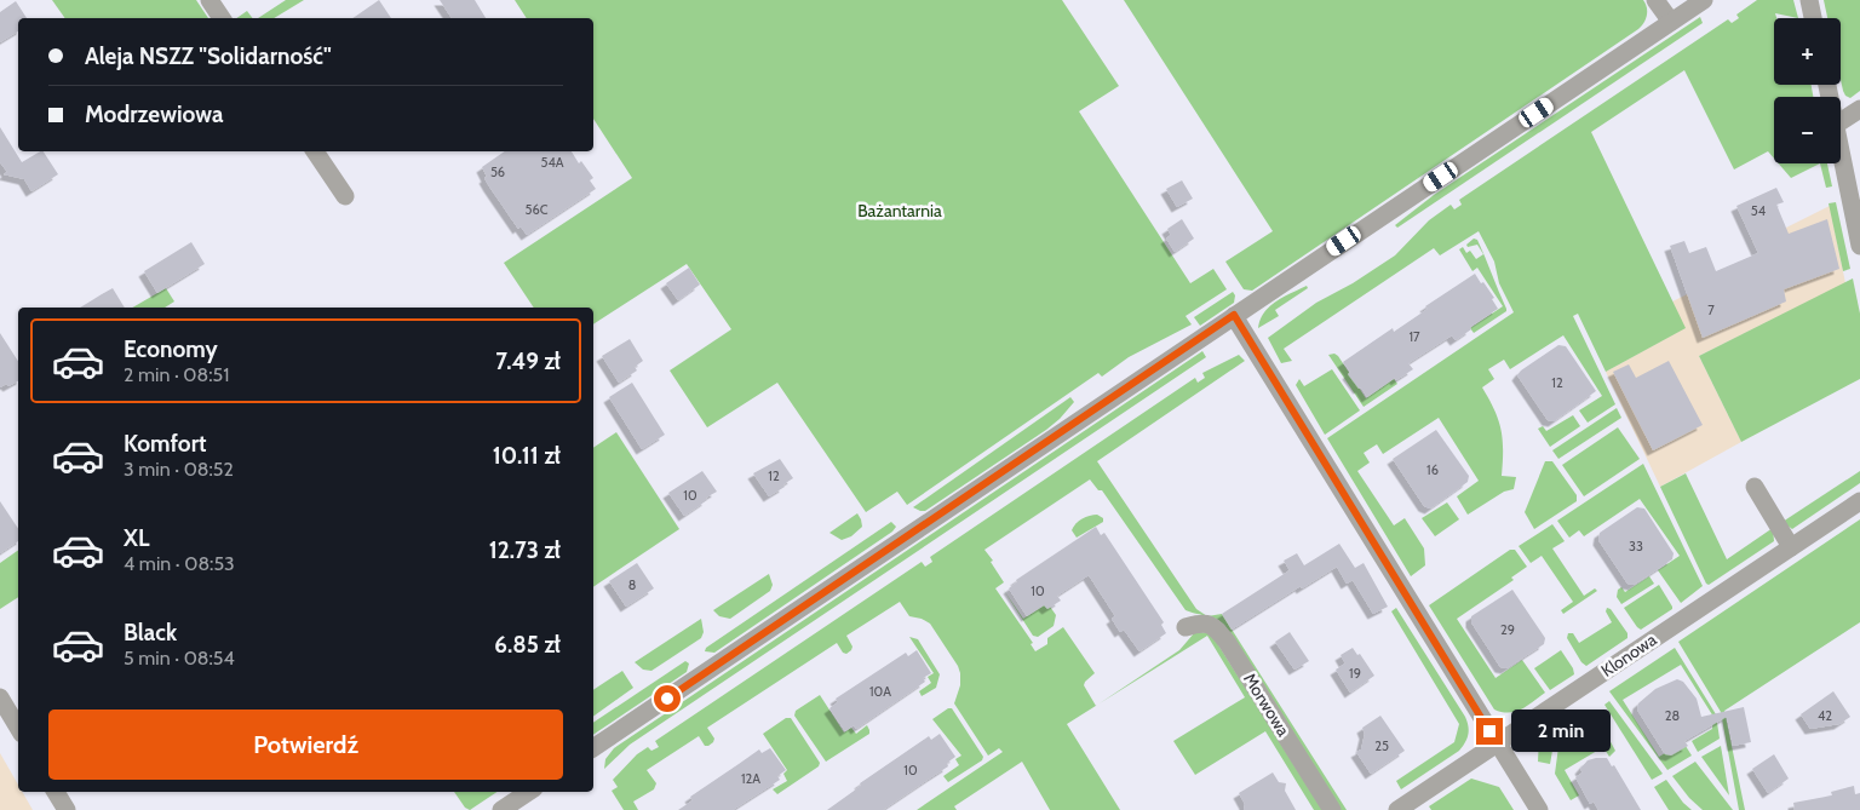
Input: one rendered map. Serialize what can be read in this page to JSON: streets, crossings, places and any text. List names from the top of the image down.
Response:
{
  "streets": {
    "street": ["Klonowa", "Morwowa"]
  },
  "parks": ["Bażantarnia"],
  "house_numbers": [
    "54A",
    "56",
    "56C",
    "54",
    "7",
    "17",
    "12",
    "16",
    "12",
    "10",
    "33",
    "8",
    "10",
    "29",
    "19",
    "10A",
    "28",
    "42",
    "25",
    "10",
    "12A"
  ],
  "page": {
    "map_buttons": ["+", "−"],
    "banner": ["Aleja NSZZ \"Solidarność\"", "Modrzewiowa"],
    "list": [
      {
        "name": "Economy",
        "note": "2 min · 08:51",
        "value": "7.49 zł"
      },
      {
        "name": "Komfort",
        "note": "3 min · 08:52",
        "value": "10.11 zł"
      },
      {
        "name": "XL",
        "note": "4 min · 08:53",
        "value": "12.73 zł"
      },
      {
        "name": "Black",
        "note": "5 min · 08:54",
        "value": "6.85 zł"
      }
    ],
    "buttons": "Potwierdź",
    "bubble": "2 min"
  }
}
